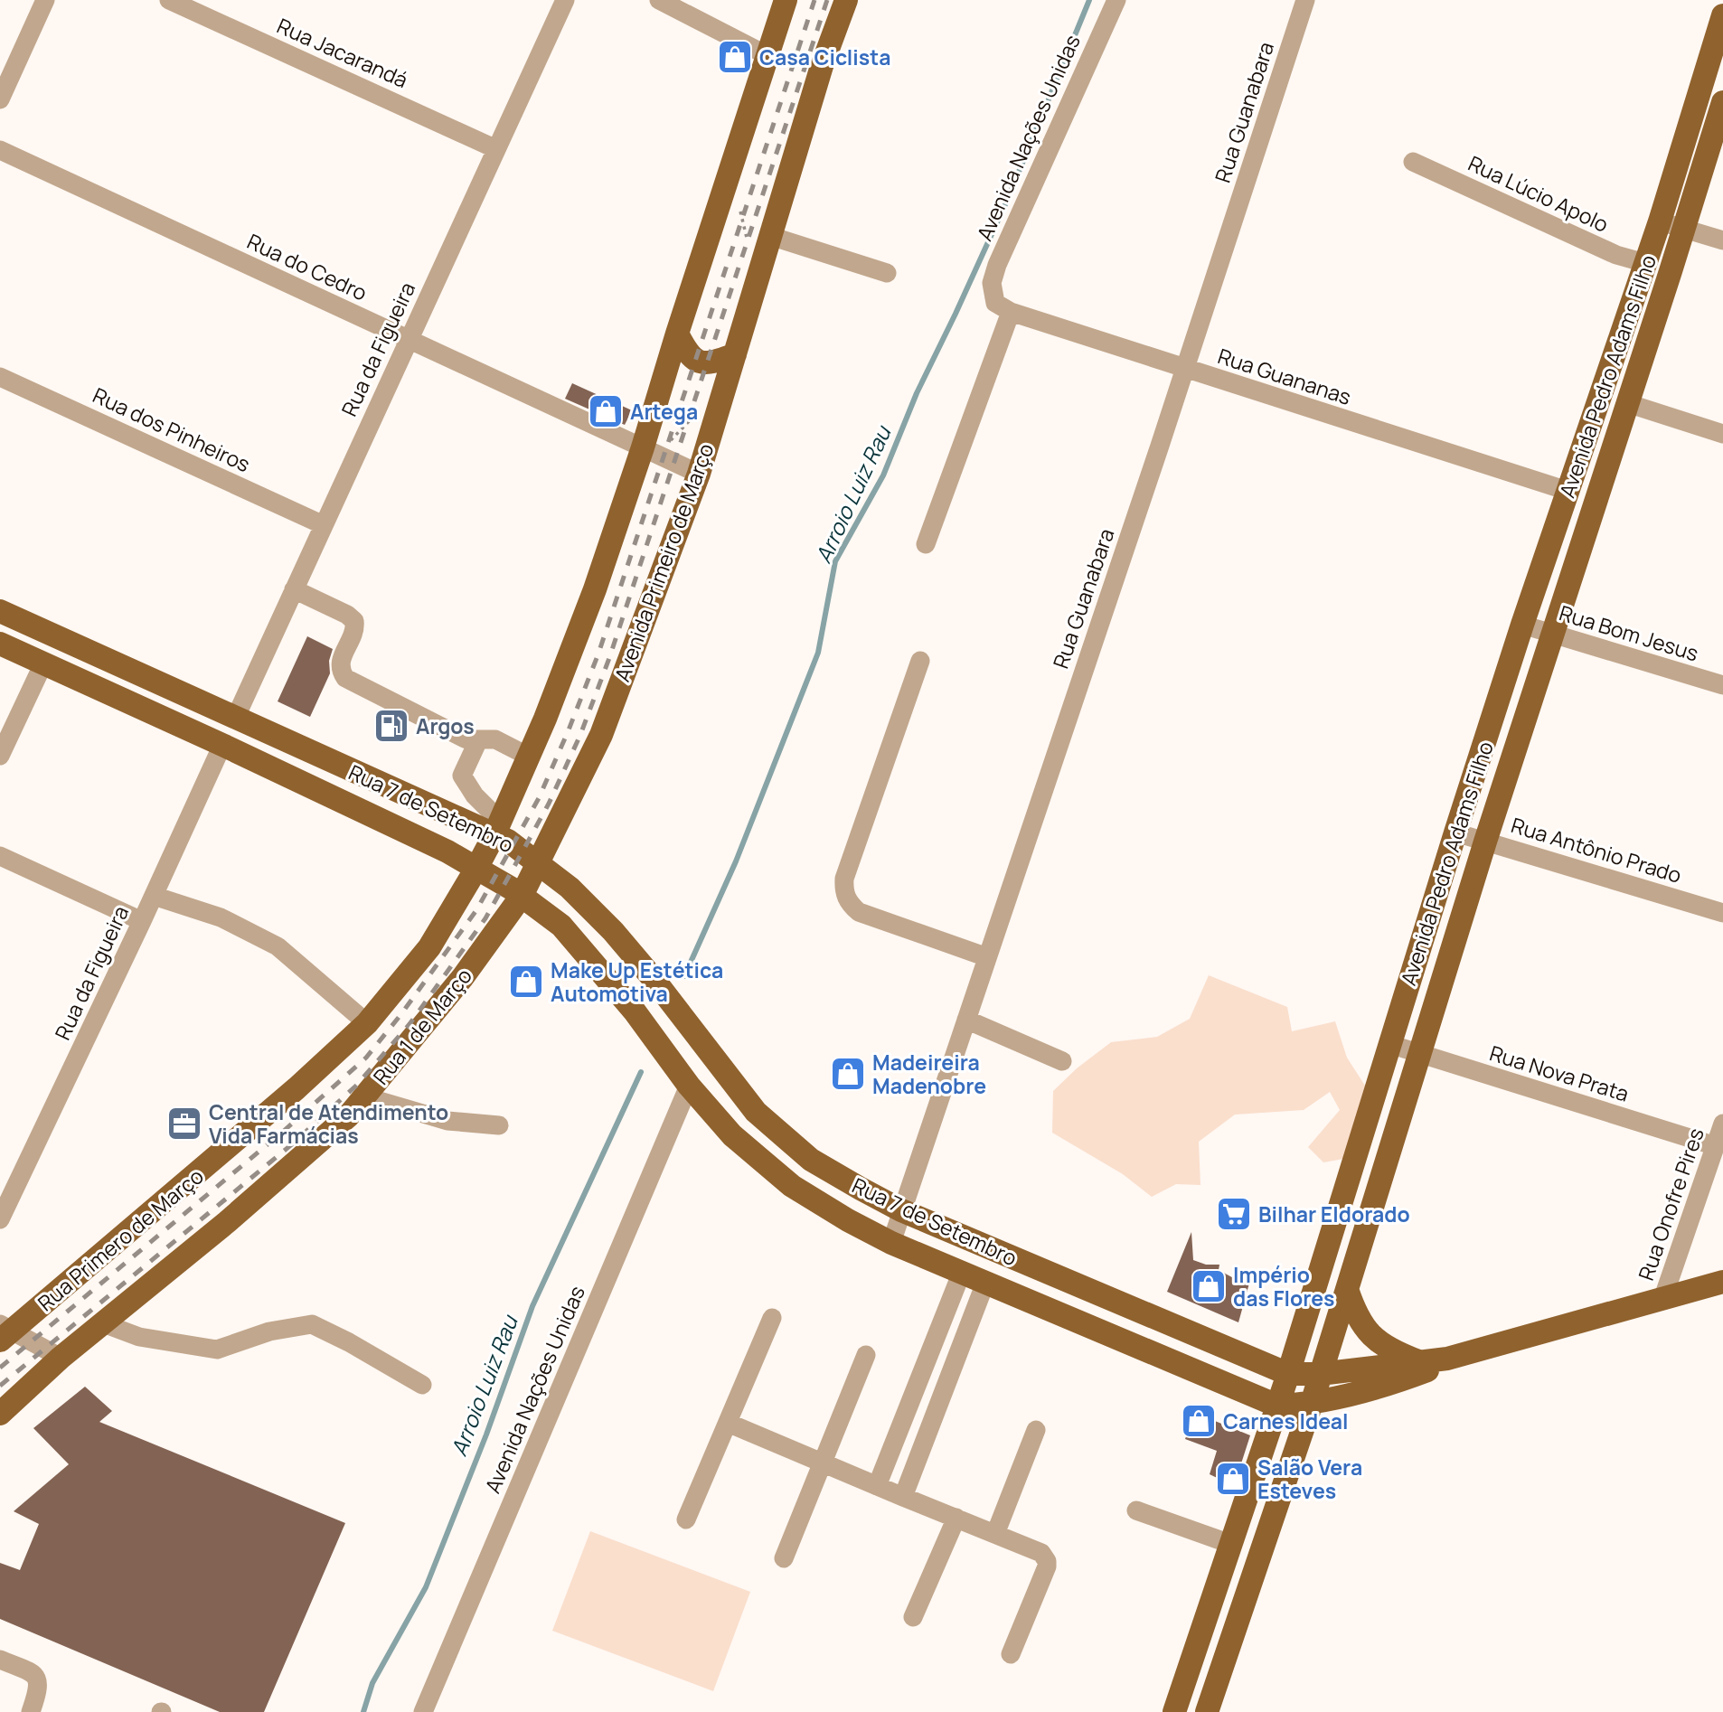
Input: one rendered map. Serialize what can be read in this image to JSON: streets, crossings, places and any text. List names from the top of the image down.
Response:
{
  "streets": {
    "main road": [
      "Avenida Pedro Adams Filho",
      "Avenida Primeiro de Março",
      "Rua 7 de Setembro",
      "Rua 1 de Março",
      "Rua Primero de Março"
    ],
    "street": [
      "Rua Jacarandá",
      "Rua Guanabara",
      "Avenida Nações Unidas",
      "Rua Lúcio Apolo",
      "Rua do Cedro",
      "Rua da Figueira",
      "Rua Guananas",
      "Rua dos Pinheiros",
      "Rua Bom Jesus",
      "Rua Antônio Prado",
      "Rua Nova Prata",
      "Rua Onofre Pires"
    ]
  },
  "crossings": [
    ["Rua Jacarandá", "Rua da Figueira"],
    ["Rua Guanabara", "Rua Guananas"],
    ["Rua Guanabara", "Rua 7 de Setembro"],
    ["Avenida Nações Unidas", "Rua Guananas"],
    ["Avenida Nações Unidas", "Rua 7 de Setembro"],
    ["Rua Lúcio Apolo", "Avenida Pedro Adams Filho"],
    ["Rua do Cedro", "Rua da Figueira"],
    ["Rua do Cedro", "Avenida Primeiro de Março"],
    ["Rua da Figueira", "Rua dos Pinheiros"],
    ["Rua da Figueira", "Rua 7 de Setembro"],
    ["Rua Guananas", "Avenida Pedro Adams Filho"],
    ["Avenida Pedro Adams Filho", "Rua Bom Jesus"],
    ["Avenida Pedro Adams Filho", "Rua 7 de Setembro"],
    ["Avenida Pedro Adams Filho", "Rua Antônio Prado"],
    ["Avenida Pedro Adams Filho", "Rua Nova Prata"],
    ["Avenida Primeiro de Março", "Rua 7 de Setembro"],
    ["Avenida Primeiro de Março", "Rua 1 de Março"],
    ["Rua 7 de Setembro", "Rua 1 de Março"],
    ["Rua 7 de Setembro", "Rua Primero de Março"],
    ["Rua Nova Prata", "Rua Onofre Pires"]
  ],
  "water": ["Arroio Luiz Rau"],
  "places": {
    "shop": [
      "Casa Ciclista",
      "Artega",
      "Make Up Estética Automotiva",
      "Madeireira Madenobre",
      "Império das Flores",
      "Carnes Ideal",
      "Salão Vera Esteves"
    ],
    "fuel station": ["Argos"],
    "office": ["Central de Atendimento Vida Farmácias"],
    "supermarket": ["Bilhar Eldorado"]
  }
}
